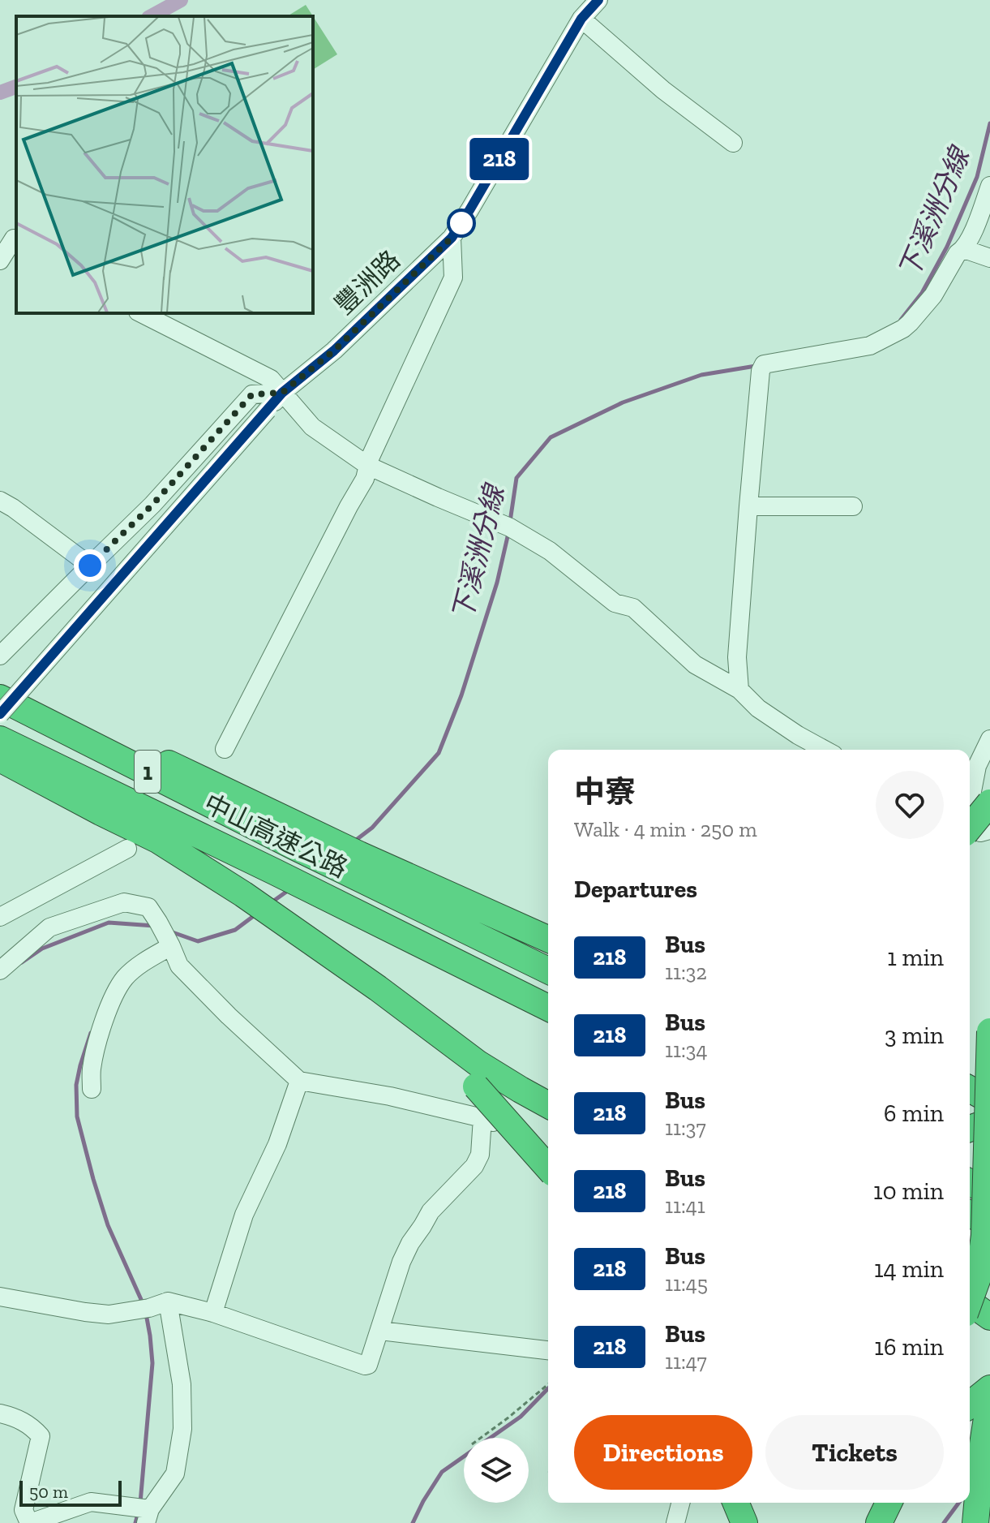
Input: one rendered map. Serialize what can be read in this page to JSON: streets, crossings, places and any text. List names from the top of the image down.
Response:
{
  "streets": {
    "highway": ["1", "中山高速公路"],
    "street": ["豐洲路"]
  },
  "water": ["下溪洲分線"],
  "lines": ["bus line 218"],
  "scale_bar": "50 m",
  "page": {
    "on_map": "218",
    "heading": [
      ["中寮", "Walk · 4 min · 250 m"],
      "Departures"
    ],
    "list": [
      {
        "mark": "218",
        "name": "Bus",
        "note": "11:32",
        "value": "1 min"
      },
      {
        "mark": "218",
        "name": "Bus",
        "note": "11:34",
        "value": "3 min"
      },
      {
        "mark": "218",
        "name": "Bus",
        "note": "11:37",
        "value": "6 min"
      },
      {
        "mark": "218",
        "name": "Bus",
        "note": "11:41",
        "value": "10 min"
      },
      {
        "mark": "218",
        "name": "Bus",
        "note": "11:45",
        "value": "14 min"
      },
      {
        "mark": "218",
        "name": "Bus",
        "note": "11:47",
        "value": "16 min"
      }
    ],
    "buttons": ["Directions", "Tickets"],
    "scale": "50 m"
  }
}
